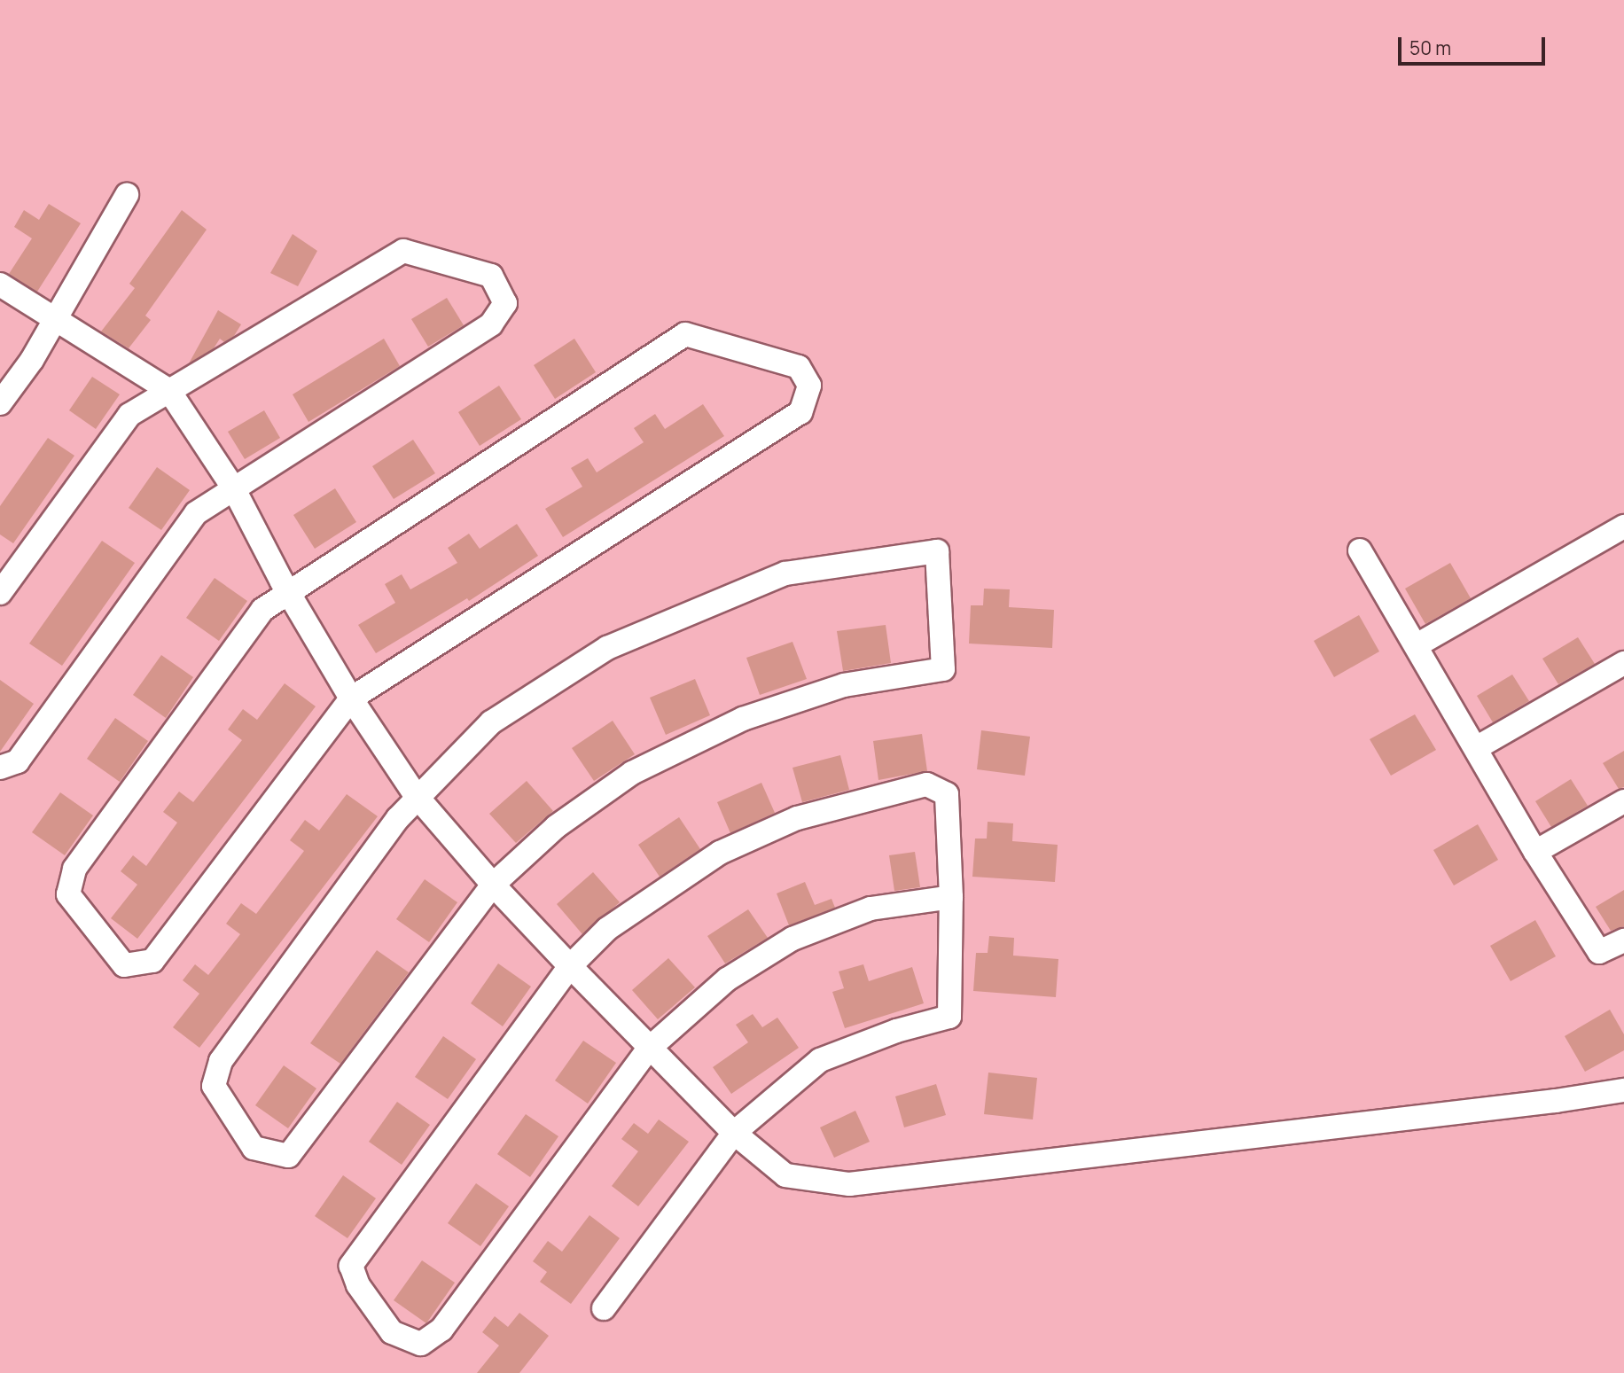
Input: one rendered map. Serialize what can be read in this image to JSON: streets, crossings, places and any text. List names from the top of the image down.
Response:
{
  "scale_bar": "50 m"
}
